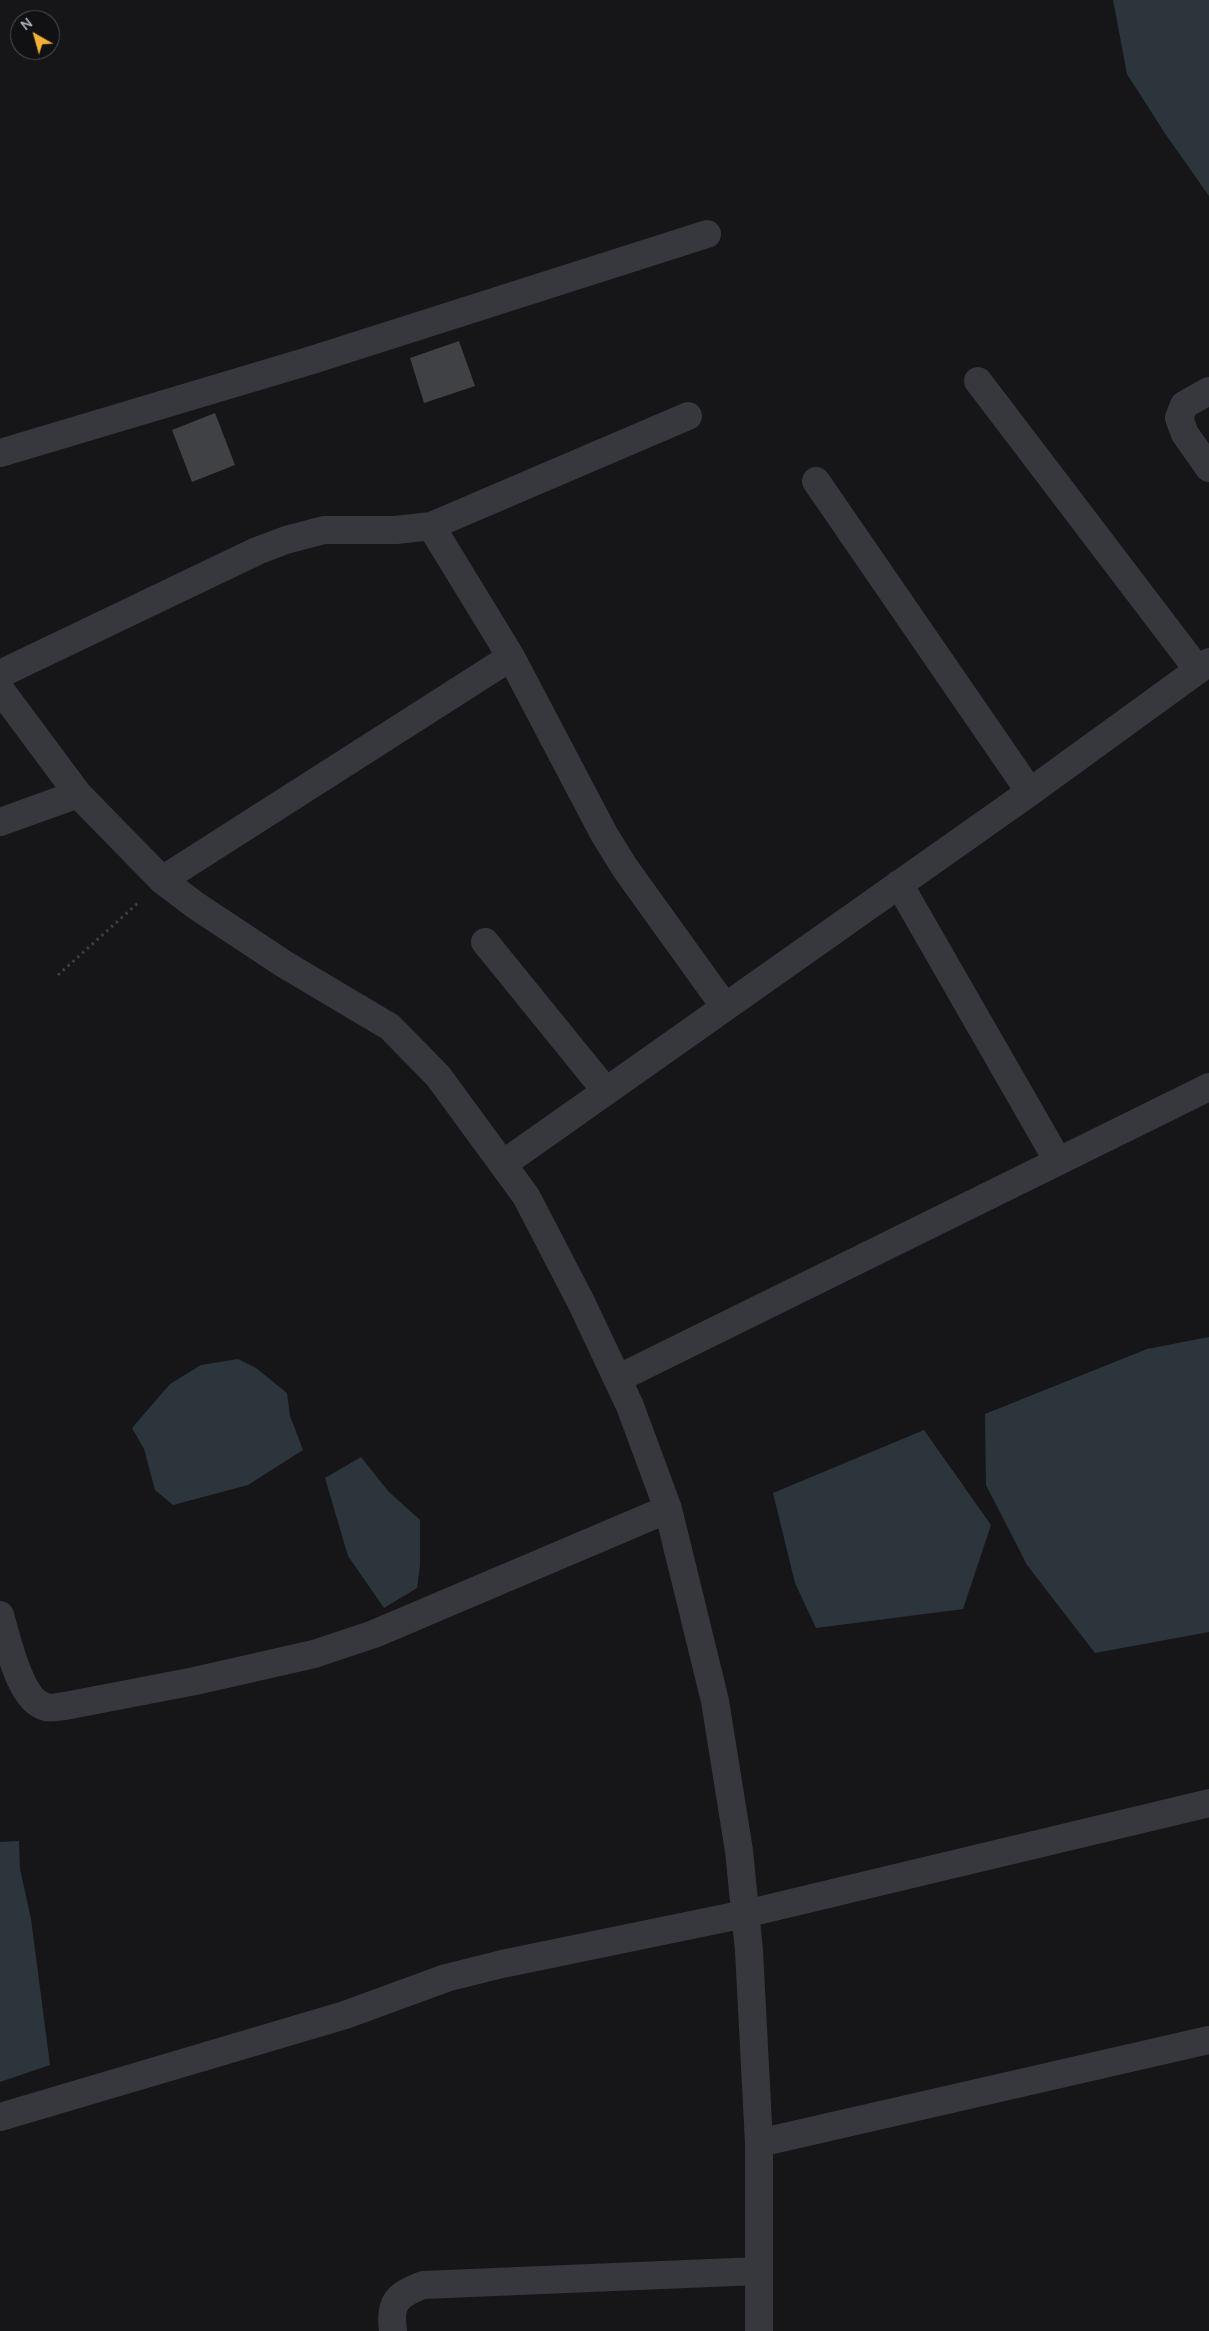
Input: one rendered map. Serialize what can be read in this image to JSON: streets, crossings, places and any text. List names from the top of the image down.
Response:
{
  "north": "top left"
}
